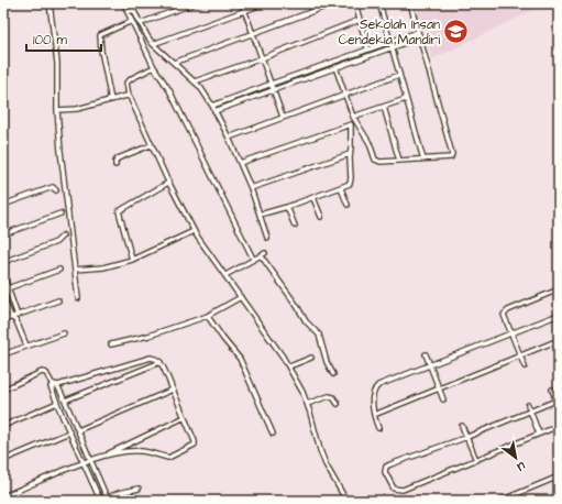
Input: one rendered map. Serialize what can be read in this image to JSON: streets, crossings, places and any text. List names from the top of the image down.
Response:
{
  "places": {
    "school or university": ["Sekolah Insan Cendekia Mandiri"]
  },
  "scale_bar": "100 m",
  "north": "bottom right"
}
